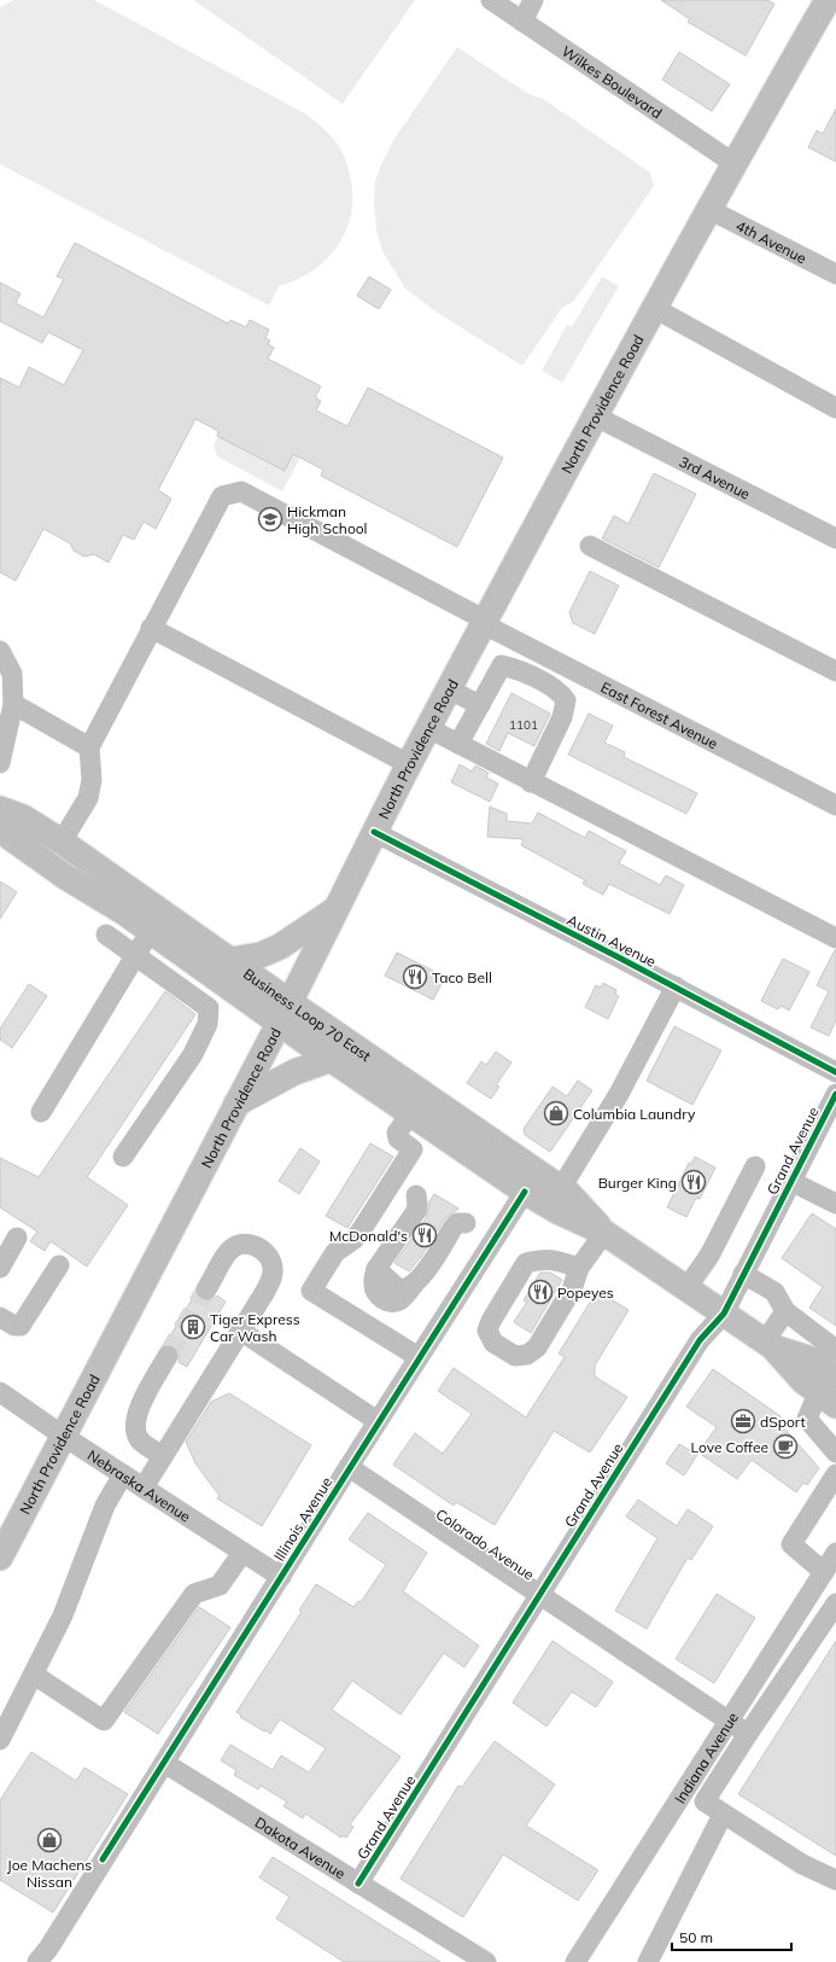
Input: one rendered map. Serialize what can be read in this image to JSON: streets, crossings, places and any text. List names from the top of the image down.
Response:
{
  "streets": {
    "main road": ["North Providence Road", "Business Loop 70 East"],
    "street": [
      "Wilkes Boulevard",
      "4th Avenue",
      "3rd Avenue",
      "East Forest Avenue",
      "Austin Avenue",
      "Grand Avenue",
      "Nebraska Avenue",
      "Illinois Avenue",
      "Colorado Avenue",
      "Indiana Avenue",
      "Dakota Avenue"
    ]
  },
  "crossings": [
    ["Wilkes Boulevard", "North Providence Road"],
    ["4th Avenue", "North Providence Road"],
    ["North Providence Road", "3rd Avenue"],
    ["North Providence Road", "East Forest Avenue"],
    ["North Providence Road", "Austin Avenue"],
    ["North Providence Road", "Business Loop 70 East"],
    ["North Providence Road", "Nebraska Avenue"],
    ["Business Loop 70 East", "Grand Avenue"],
    ["Business Loop 70 East", "Illinois Avenue"],
    ["Grand Avenue", "Colorado Avenue"],
    ["Grand Avenue", "Dakota Avenue"],
    ["Nebraska Avenue", "Illinois Avenue"],
    ["Illinois Avenue", "Colorado Avenue"],
    ["Illinois Avenue", "Dakota Avenue"],
    ["Colorado Avenue", "Indiana Avenue"]
  ],
  "places": {
    "school or university": ["Hickman High School"],
    "restaurant": [
      "Taco Bell",
      "Burger King",
      "McDonald's",
      "Popeyes"
    ],
    "shop": ["Columbia Laundry", "Joe Machens Nissan"],
    "building": ["Tiger Express Car Wash"],
    "office": ["dSport"],
    "cafe": ["Love Coffee"]
  },
  "house_numbers": ["1101"],
  "scale_bar": "50 m"
}
